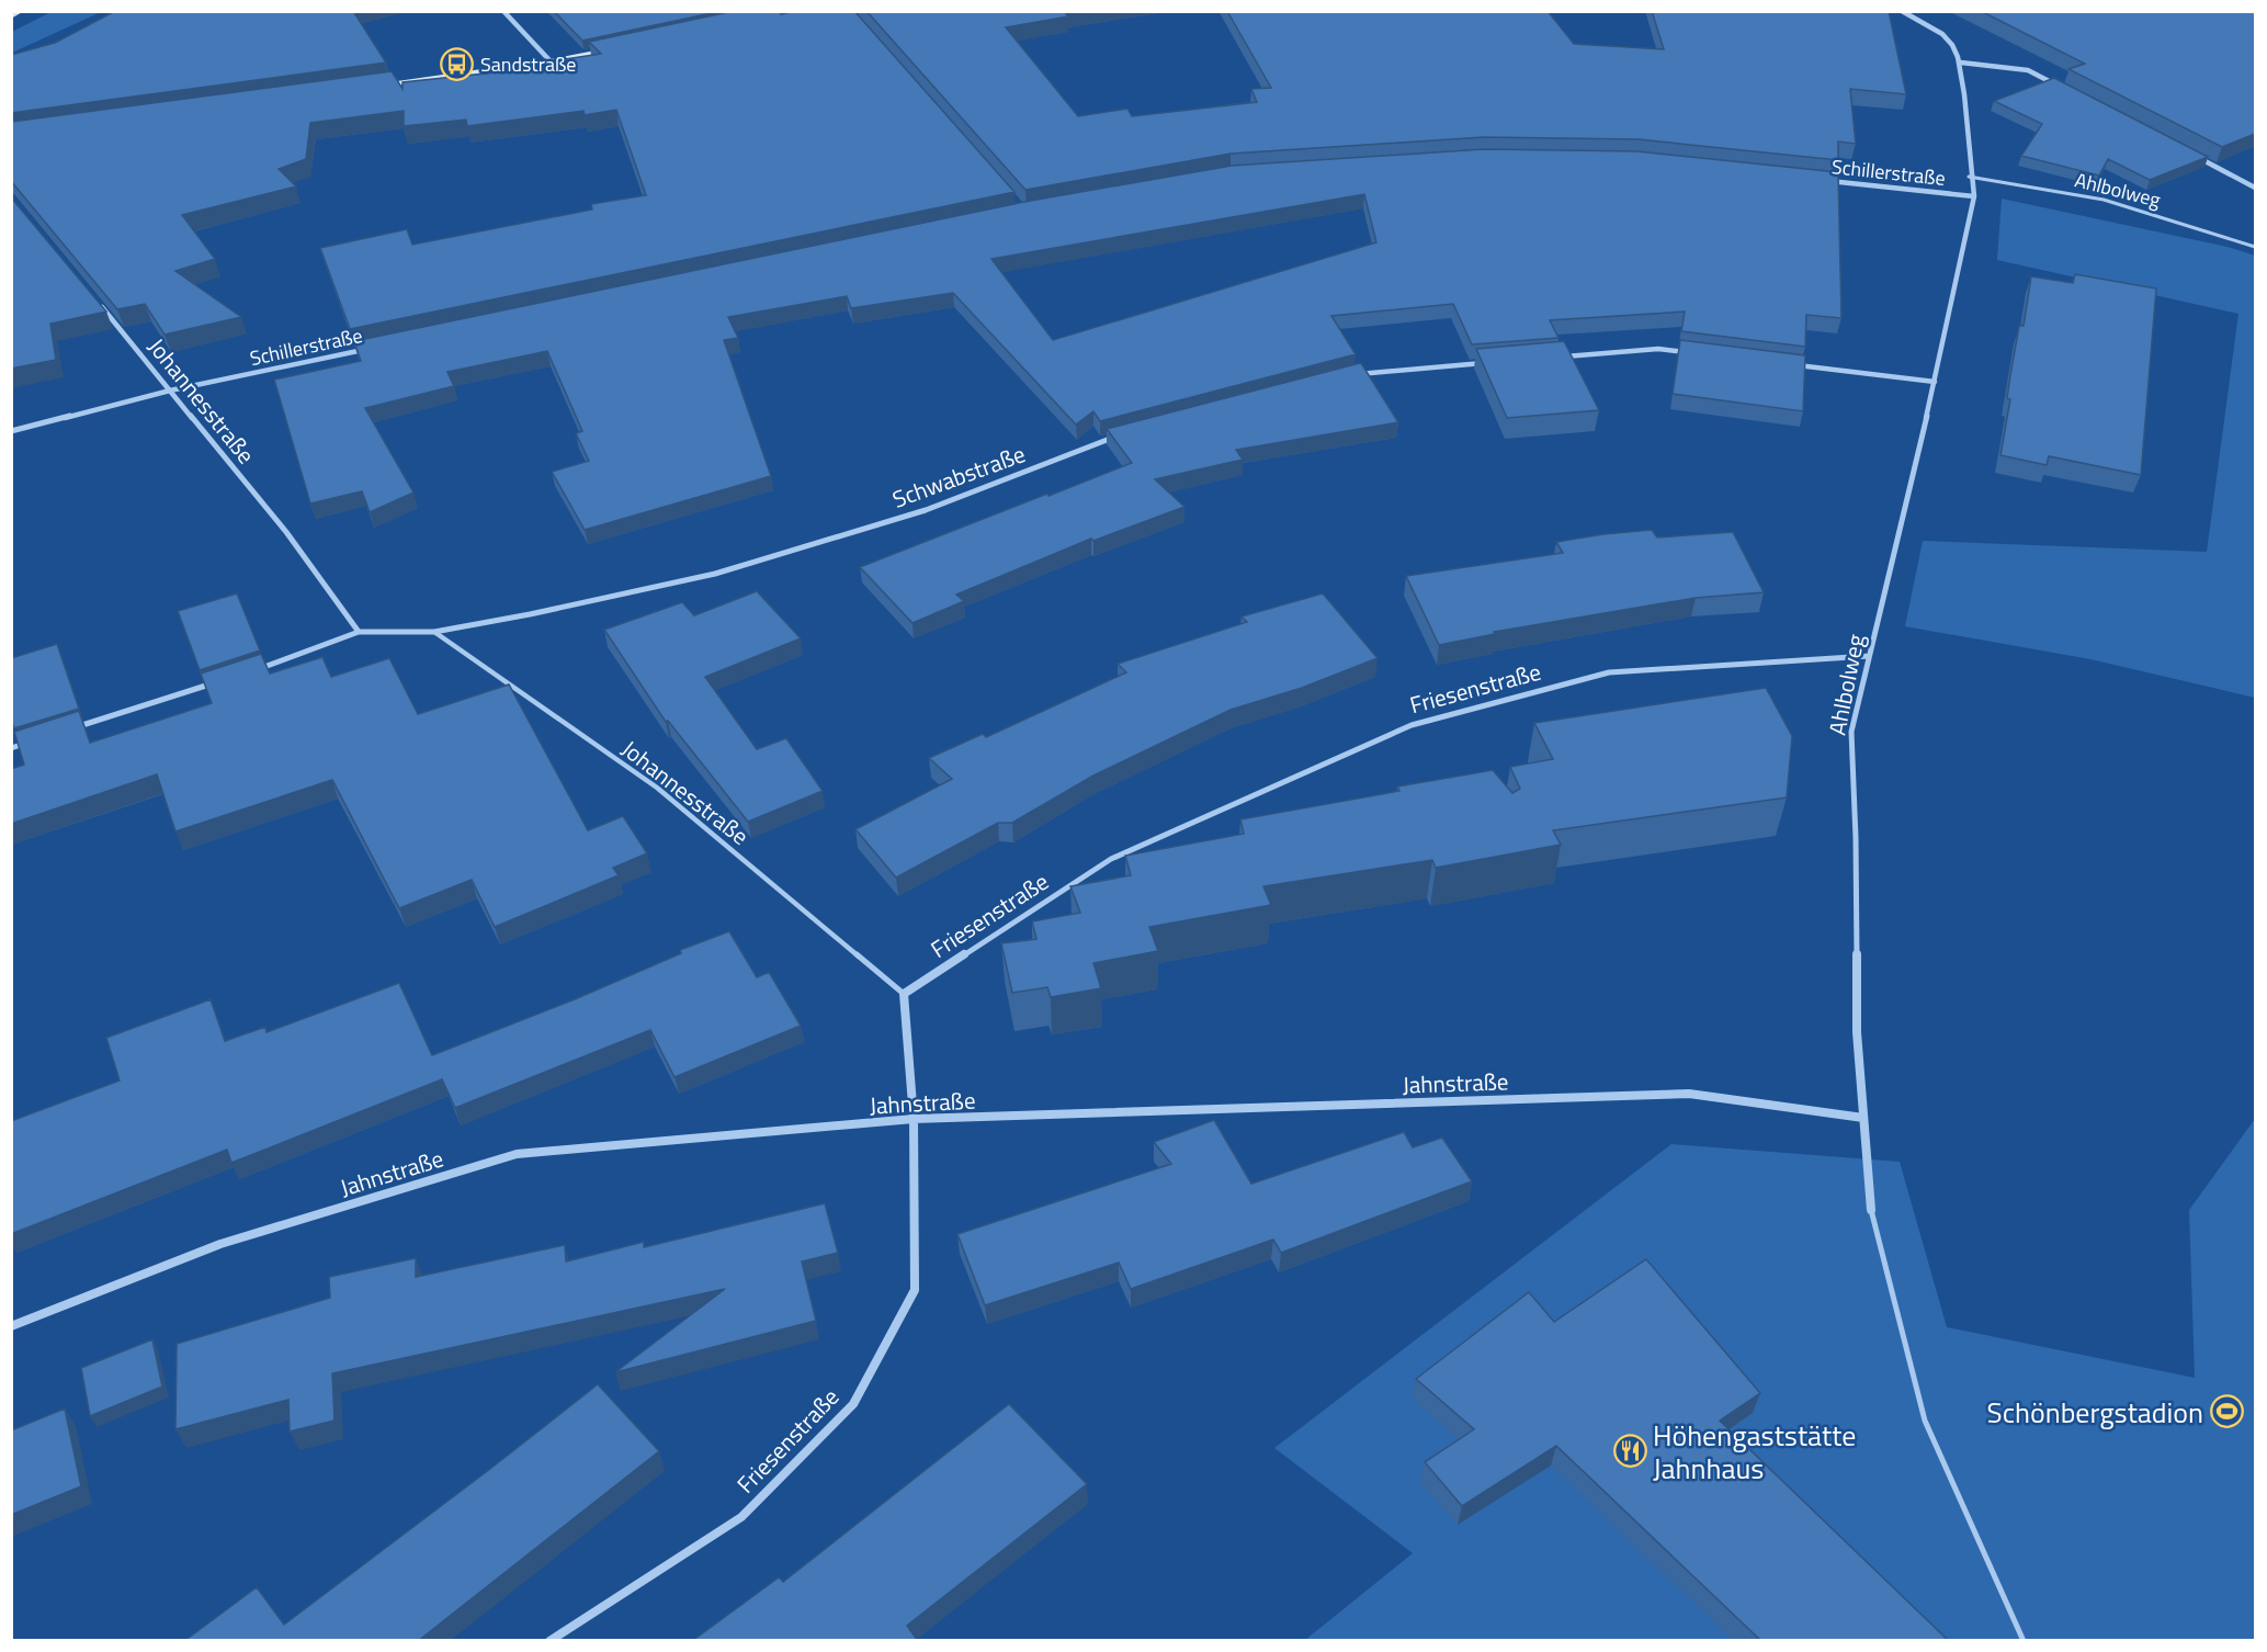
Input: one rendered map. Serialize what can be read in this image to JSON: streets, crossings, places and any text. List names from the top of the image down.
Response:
{
  "streets": {
    "street": [
      "Schillerstraße",
      "Ahlbolweg",
      "Johannesstraße",
      "Schwabstraße",
      "Friesenstraße",
      "Jahnstraße"
    ]
  },
  "crossings": [
    ["Schillerstraße", "Ahlbolweg"],
    ["Schillerstraße", "Johannesstraße"],
    ["Ahlbolweg", "Friesenstraße"],
    ["Ahlbolweg", "Jahnstraße"],
    ["Johannesstraße", "Schwabstraße"],
    ["Johannesstraße", "Friesenstraße"],
    ["Friesenstraße", "Jahnstraße"]
  ],
  "places": {
    "bus stop": ["Sandstraße"],
    "sports": ["Schönbergstadion"],
    "restaurant": ["Höhengaststätte Jahnhaus"]
  }
}
